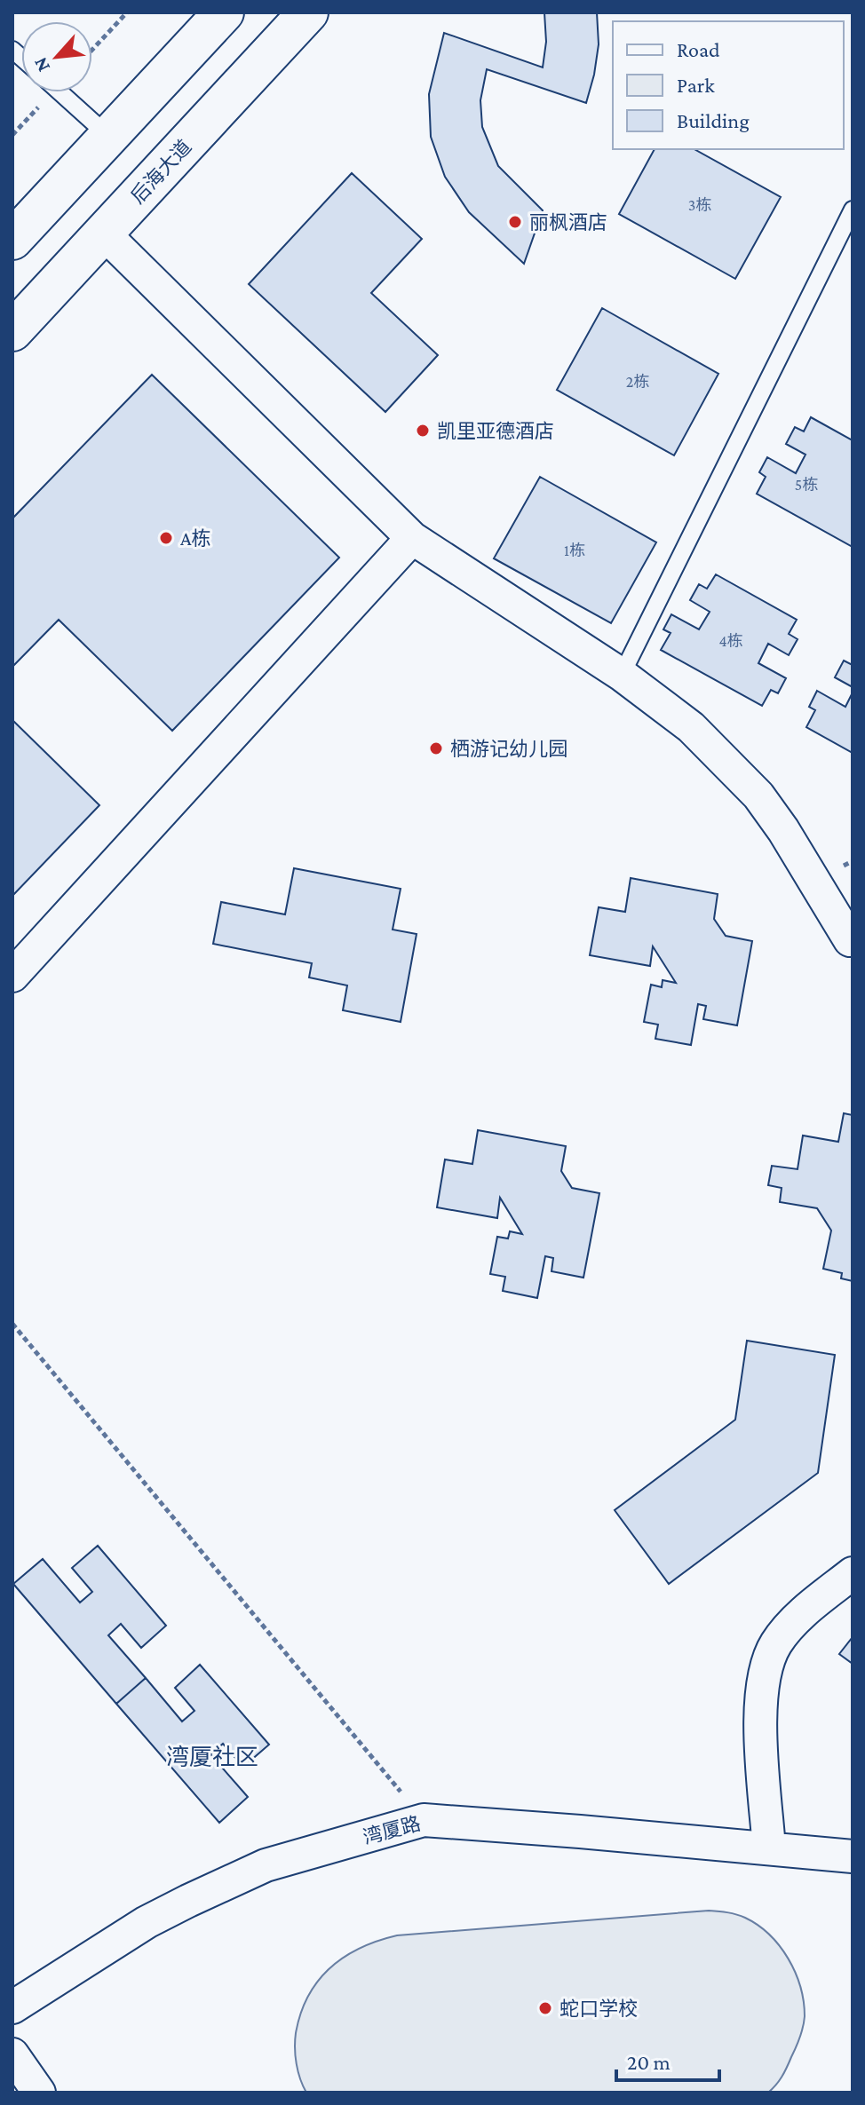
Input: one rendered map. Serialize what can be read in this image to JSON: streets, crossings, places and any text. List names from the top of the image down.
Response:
{
  "streets": {
    "main road": ["后海大道"],
    "street": ["湾厦路"]
  },
  "districts": ["湾厦社区"],
  "places": [
    "丽枫酒店",
    "凯里亚德酒店",
    "A栋",
    "栖游记幼儿园",
    "蛇口学校"
  ],
  "house_numbers": [
    "3栋",
    "2栋",
    "5栋",
    "1栋",
    "4栋"
  ],
  "legend": ["Road", "Park", "Building"],
  "scale_bar": "20 m",
  "north": "bottom left"
}
